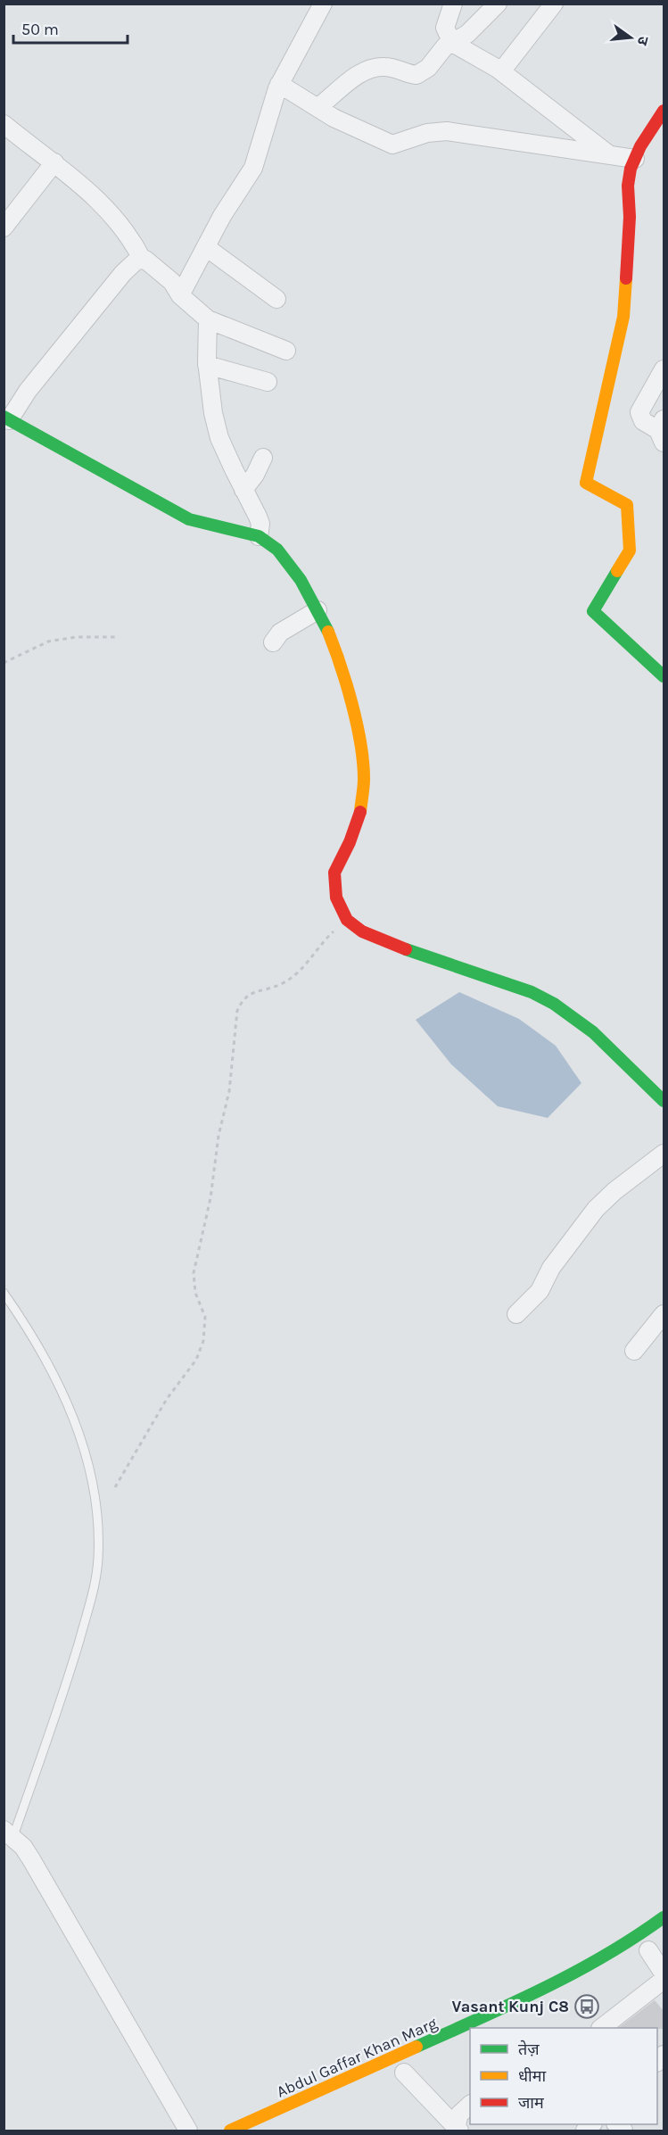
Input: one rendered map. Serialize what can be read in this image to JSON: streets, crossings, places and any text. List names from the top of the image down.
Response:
{
  "streets": {
    "street": ["Abdul Gaffar Khan Marg"]
  },
  "places": {
    "bus stop": ["Vasant Kunj C8"]
  },
  "legend": ["तेज़", "धीमा", "जाम"],
  "scale_bar": "50 m",
  "north": "right"
}
